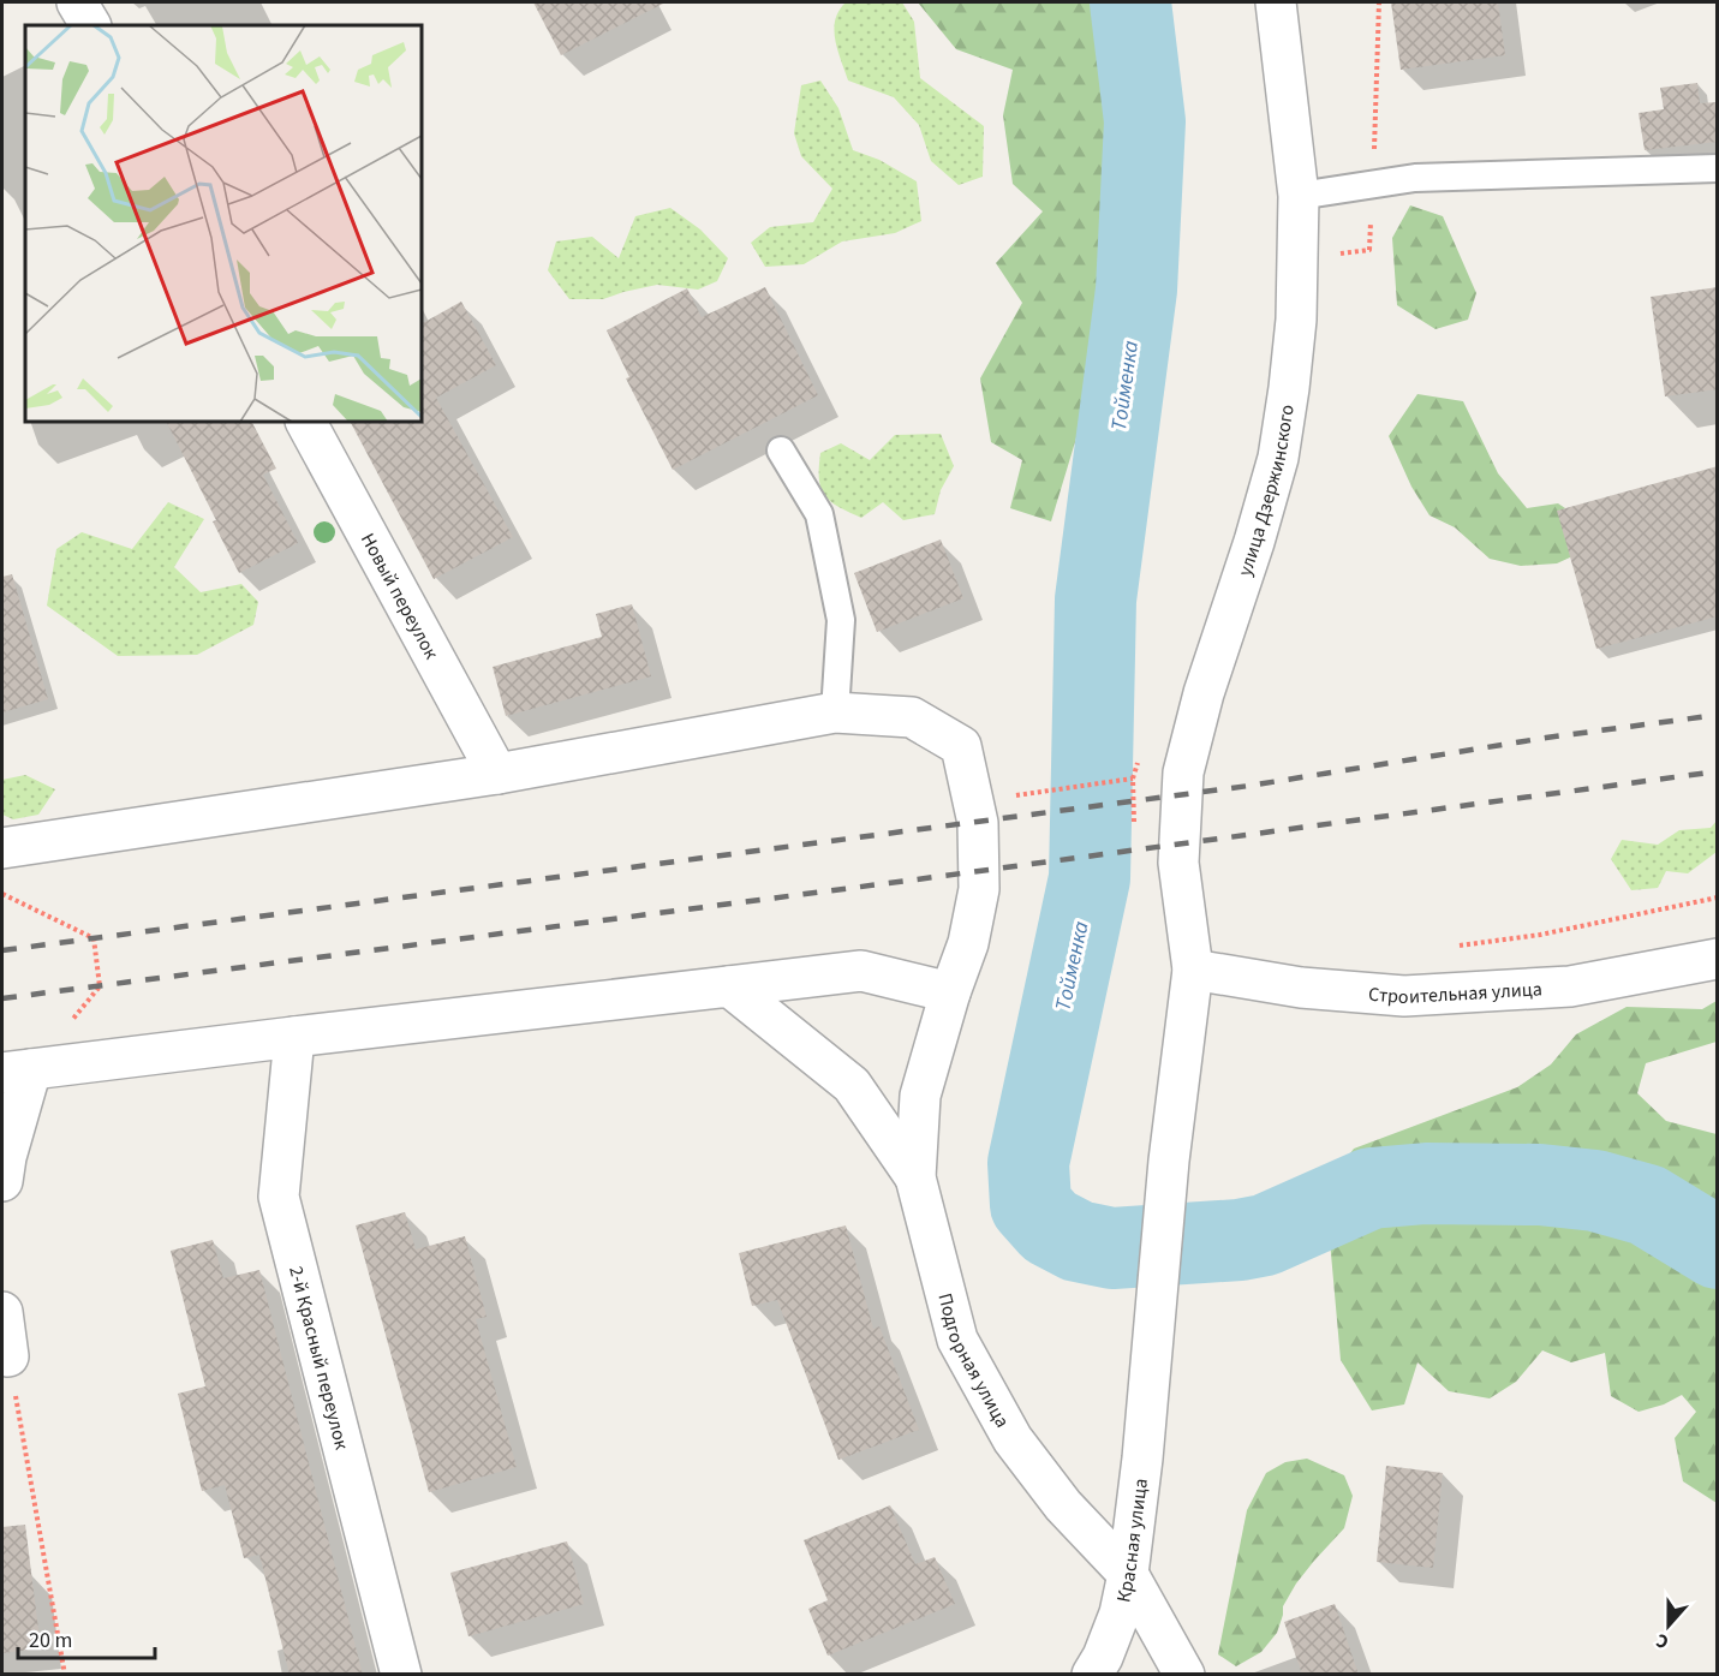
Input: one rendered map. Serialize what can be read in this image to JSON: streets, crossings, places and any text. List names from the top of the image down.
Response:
{
  "streets": {
    "street": [
      "улица Дзержинского",
      "Новый переулок",
      "Строительная улица",
      "2-й Красный переулок",
      "Подгорная улица",
      "Красная улица"
    ]
  },
  "crossings": [
    ["улица Дзержинского", "Строительная улица"],
    ["улица Дзержинского", "Красная улица"],
    ["Новый переулок", "Подгорная улица"],
    ["Подгорная улица", "Красная улица"]
  ],
  "water": ["Тойменка"],
  "scale_bar": "20 m",
  "north": "bottom"
}
